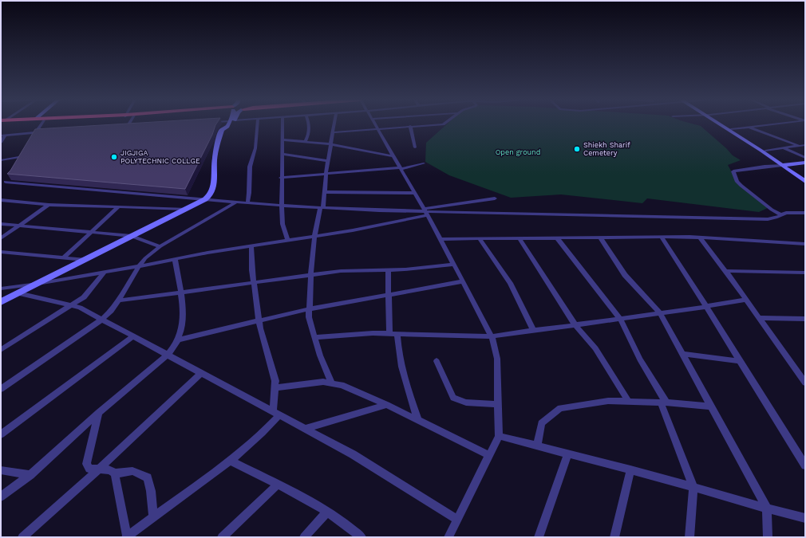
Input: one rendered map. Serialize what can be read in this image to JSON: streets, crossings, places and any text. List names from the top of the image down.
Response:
{
  "parks": ["Open ground"],
  "places": ["Shiekh Sharif Cemetery", "JIGJIGA POLYTECHNIC COLLGE"]
}
